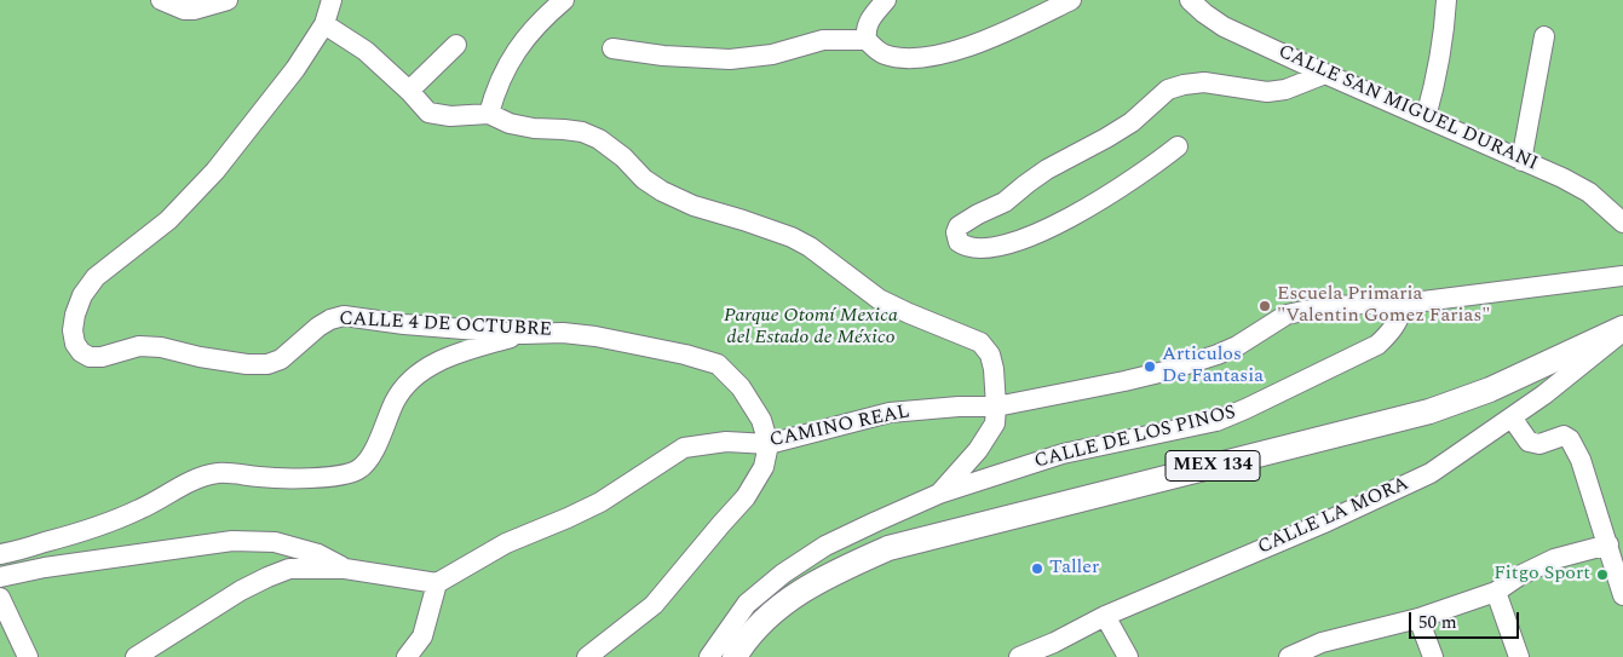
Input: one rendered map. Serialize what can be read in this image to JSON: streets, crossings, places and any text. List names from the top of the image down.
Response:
{
  "streets": {
    "main road": ["MEX 134"],
    "street": [
      "CALLE SAN MIGUEL DURANI",
      "CALLE 4 DE OCTUBRE",
      "CAMINO REAL",
      "CALLE DE LOS PINOS",
      "CALLE LA MORA"
    ]
  },
  "crossings": [
    ["CALLE 4 DE OCTUBRE", "CAMINO REAL"],
    ["CAMINO REAL", "CALLE DE LOS PINOS"],
    ["MEX 134", "CALLE LA MORA"]
  ],
  "parks": ["Parque Otomí Mexica del Estado de México"],
  "places": [
    "Escuela Primaria \"Valentin Gomez Farias\"",
    "Articulos De Fantasia",
    "Taller",
    "Fitgo Sport"
  ],
  "scale_bar": "50 m"
}
